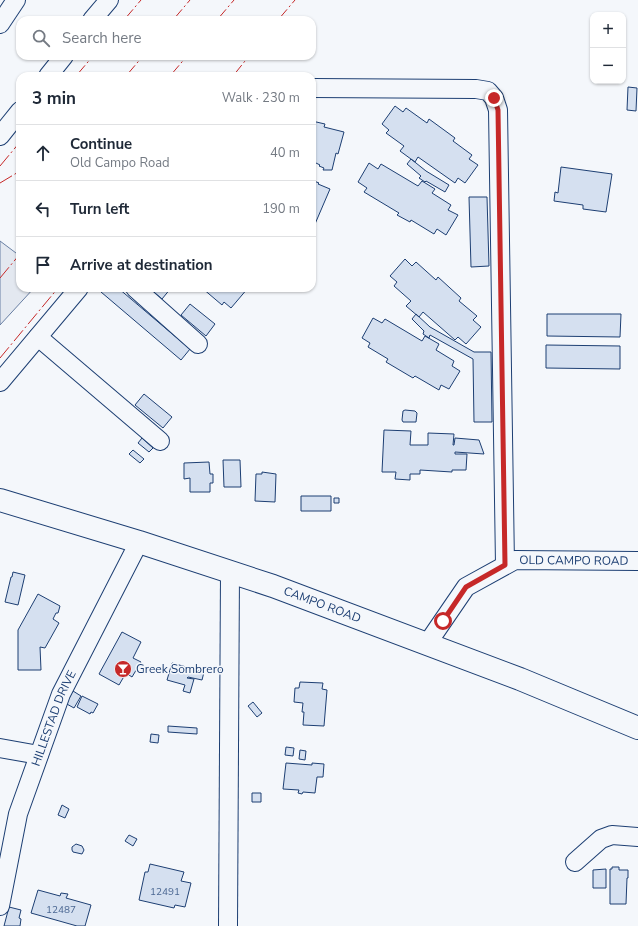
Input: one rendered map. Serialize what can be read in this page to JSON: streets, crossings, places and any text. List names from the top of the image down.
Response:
{
  "streets": {
    "highway": ["CAMPO ROAD"],
    "street": ["OLD CAMPO ROAD", "HILLESTAD DRIVE"]
  },
  "crossings": [
    ["OLD CAMPO ROAD", "CAMPO ROAD"],
    ["CAMPO ROAD", "HILLESTAD DRIVE"]
  ],
  "places": {
    "bar": ["Greek Sombrero"]
  },
  "house_numbers": ["12491", "12487"],
  "page": {
    "map_buttons": ["+", "−"],
    "search": "Search here",
    "heading": ["3 min", "Walk · 230 m"],
    "list": [
      ["Continue", "Old Campo Road", "40 m"],
      ["Turn left", "190 m"],
      "Arrive at destination"
    ]
  }
}
